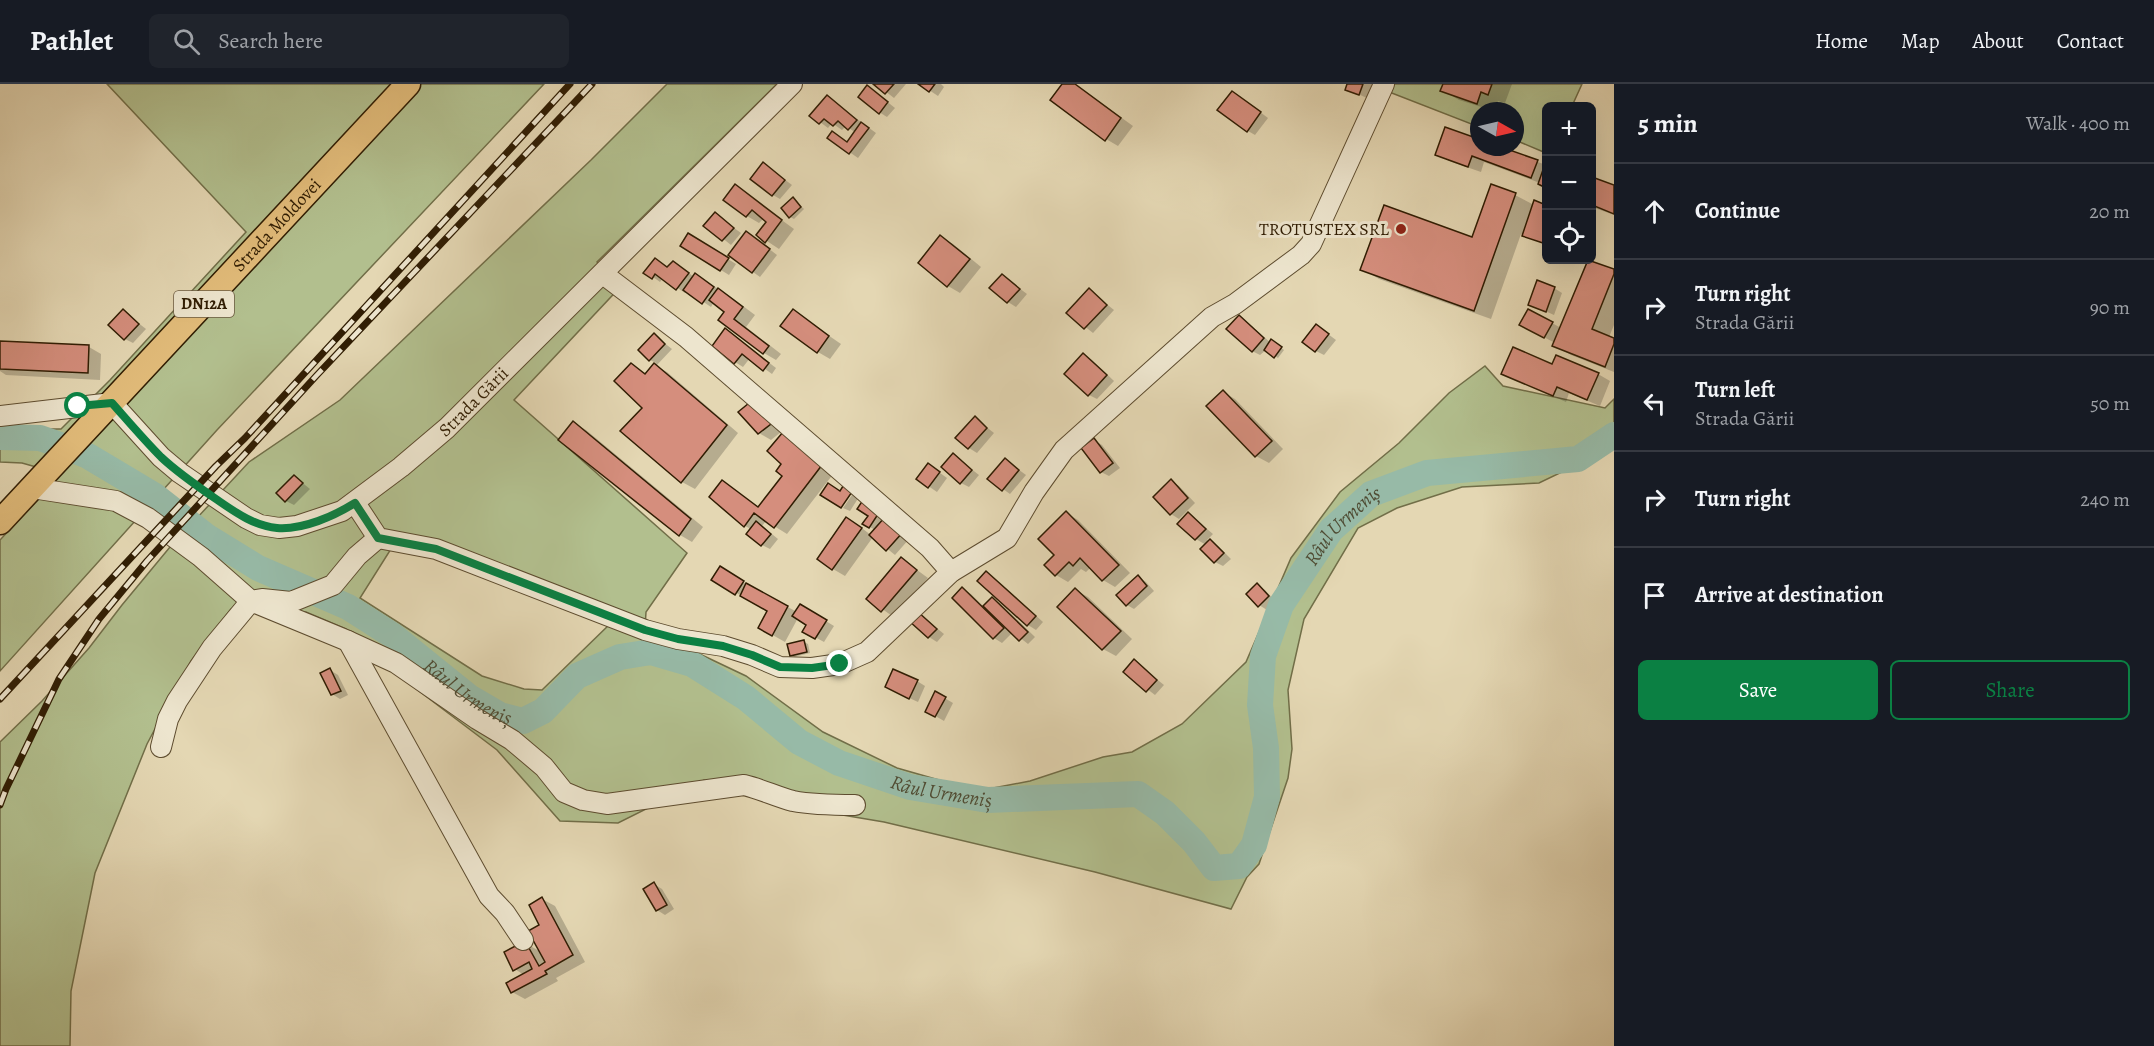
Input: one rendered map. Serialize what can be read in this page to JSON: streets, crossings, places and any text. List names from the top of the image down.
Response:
{
  "streets": {
    "main road": ["Strada Moldovei", "DN12A"],
    "street": ["Strada Gării"]
  },
  "crossings": [
    ["Strada Moldovei", "Strada Gării"]
  ],
  "water": ["Râul Urmeniș"],
  "places": ["TROTUSTEX SRL"],
  "north": "right",
  "page": {
    "header": "Pathlet",
    "search": "Search here",
    "nav": [
      "Home",
      "Map",
      "About",
      "Contact"
    ],
    "heading": ["5 min", "Walk · 400 m"],
    "map_buttons": ["+", "−"],
    "list": [
      ["Continue", "20 m"],
      ["Turn right", "Strada Gării", "90 m"],
      ["Turn left", "Strada Gării", "50 m"],
      ["Turn right", "240 m"],
      "Arrive at destination"
    ],
    "buttons": ["Save", "Share"]
  }
}
